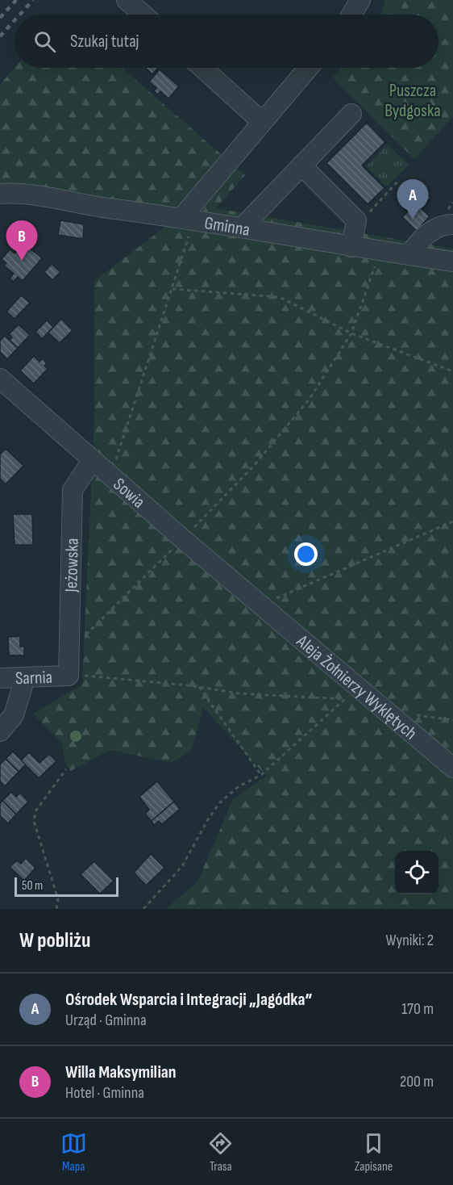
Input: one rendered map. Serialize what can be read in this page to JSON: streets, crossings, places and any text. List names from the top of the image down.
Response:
{
  "streets": {
    "street": [
      "Gminna",
      "Sowia",
      "Jeżowska",
      "Sarnia",
      "Aleja Żołnierzy Wyklętych"
    ]
  },
  "crossings": [
    ["Sowia", "Jeżowska"],
    ["Sowia", "Aleja Żołnierzy Wyklętych"],
    ["Jeżowska", "Sarnia"]
  ],
  "parks": ["Puszcza Bydgoska"],
  "scale_bar": "50 m",
  "page": {
    "search": "Szukaj tutaj",
    "pins": ["A", "B"],
    "scale": "50 m",
    "heading": ["W pobliżu", "Wyniki: 2"],
    "list": [
      {
        "mark": "A",
        "name": "Ośrodek Wsparcia i Integracji „Jagódka”",
        "note": "Urząd · Gminna",
        "value": "170 m"
      },
      {
        "mark": "B",
        "name": "Willa Maksymilian",
        "note": "Hotel · Gminna",
        "value": "200 m"
      }
    ],
    "nav": ["Mapa", "Trasa", "Zapisane"]
  }
}
